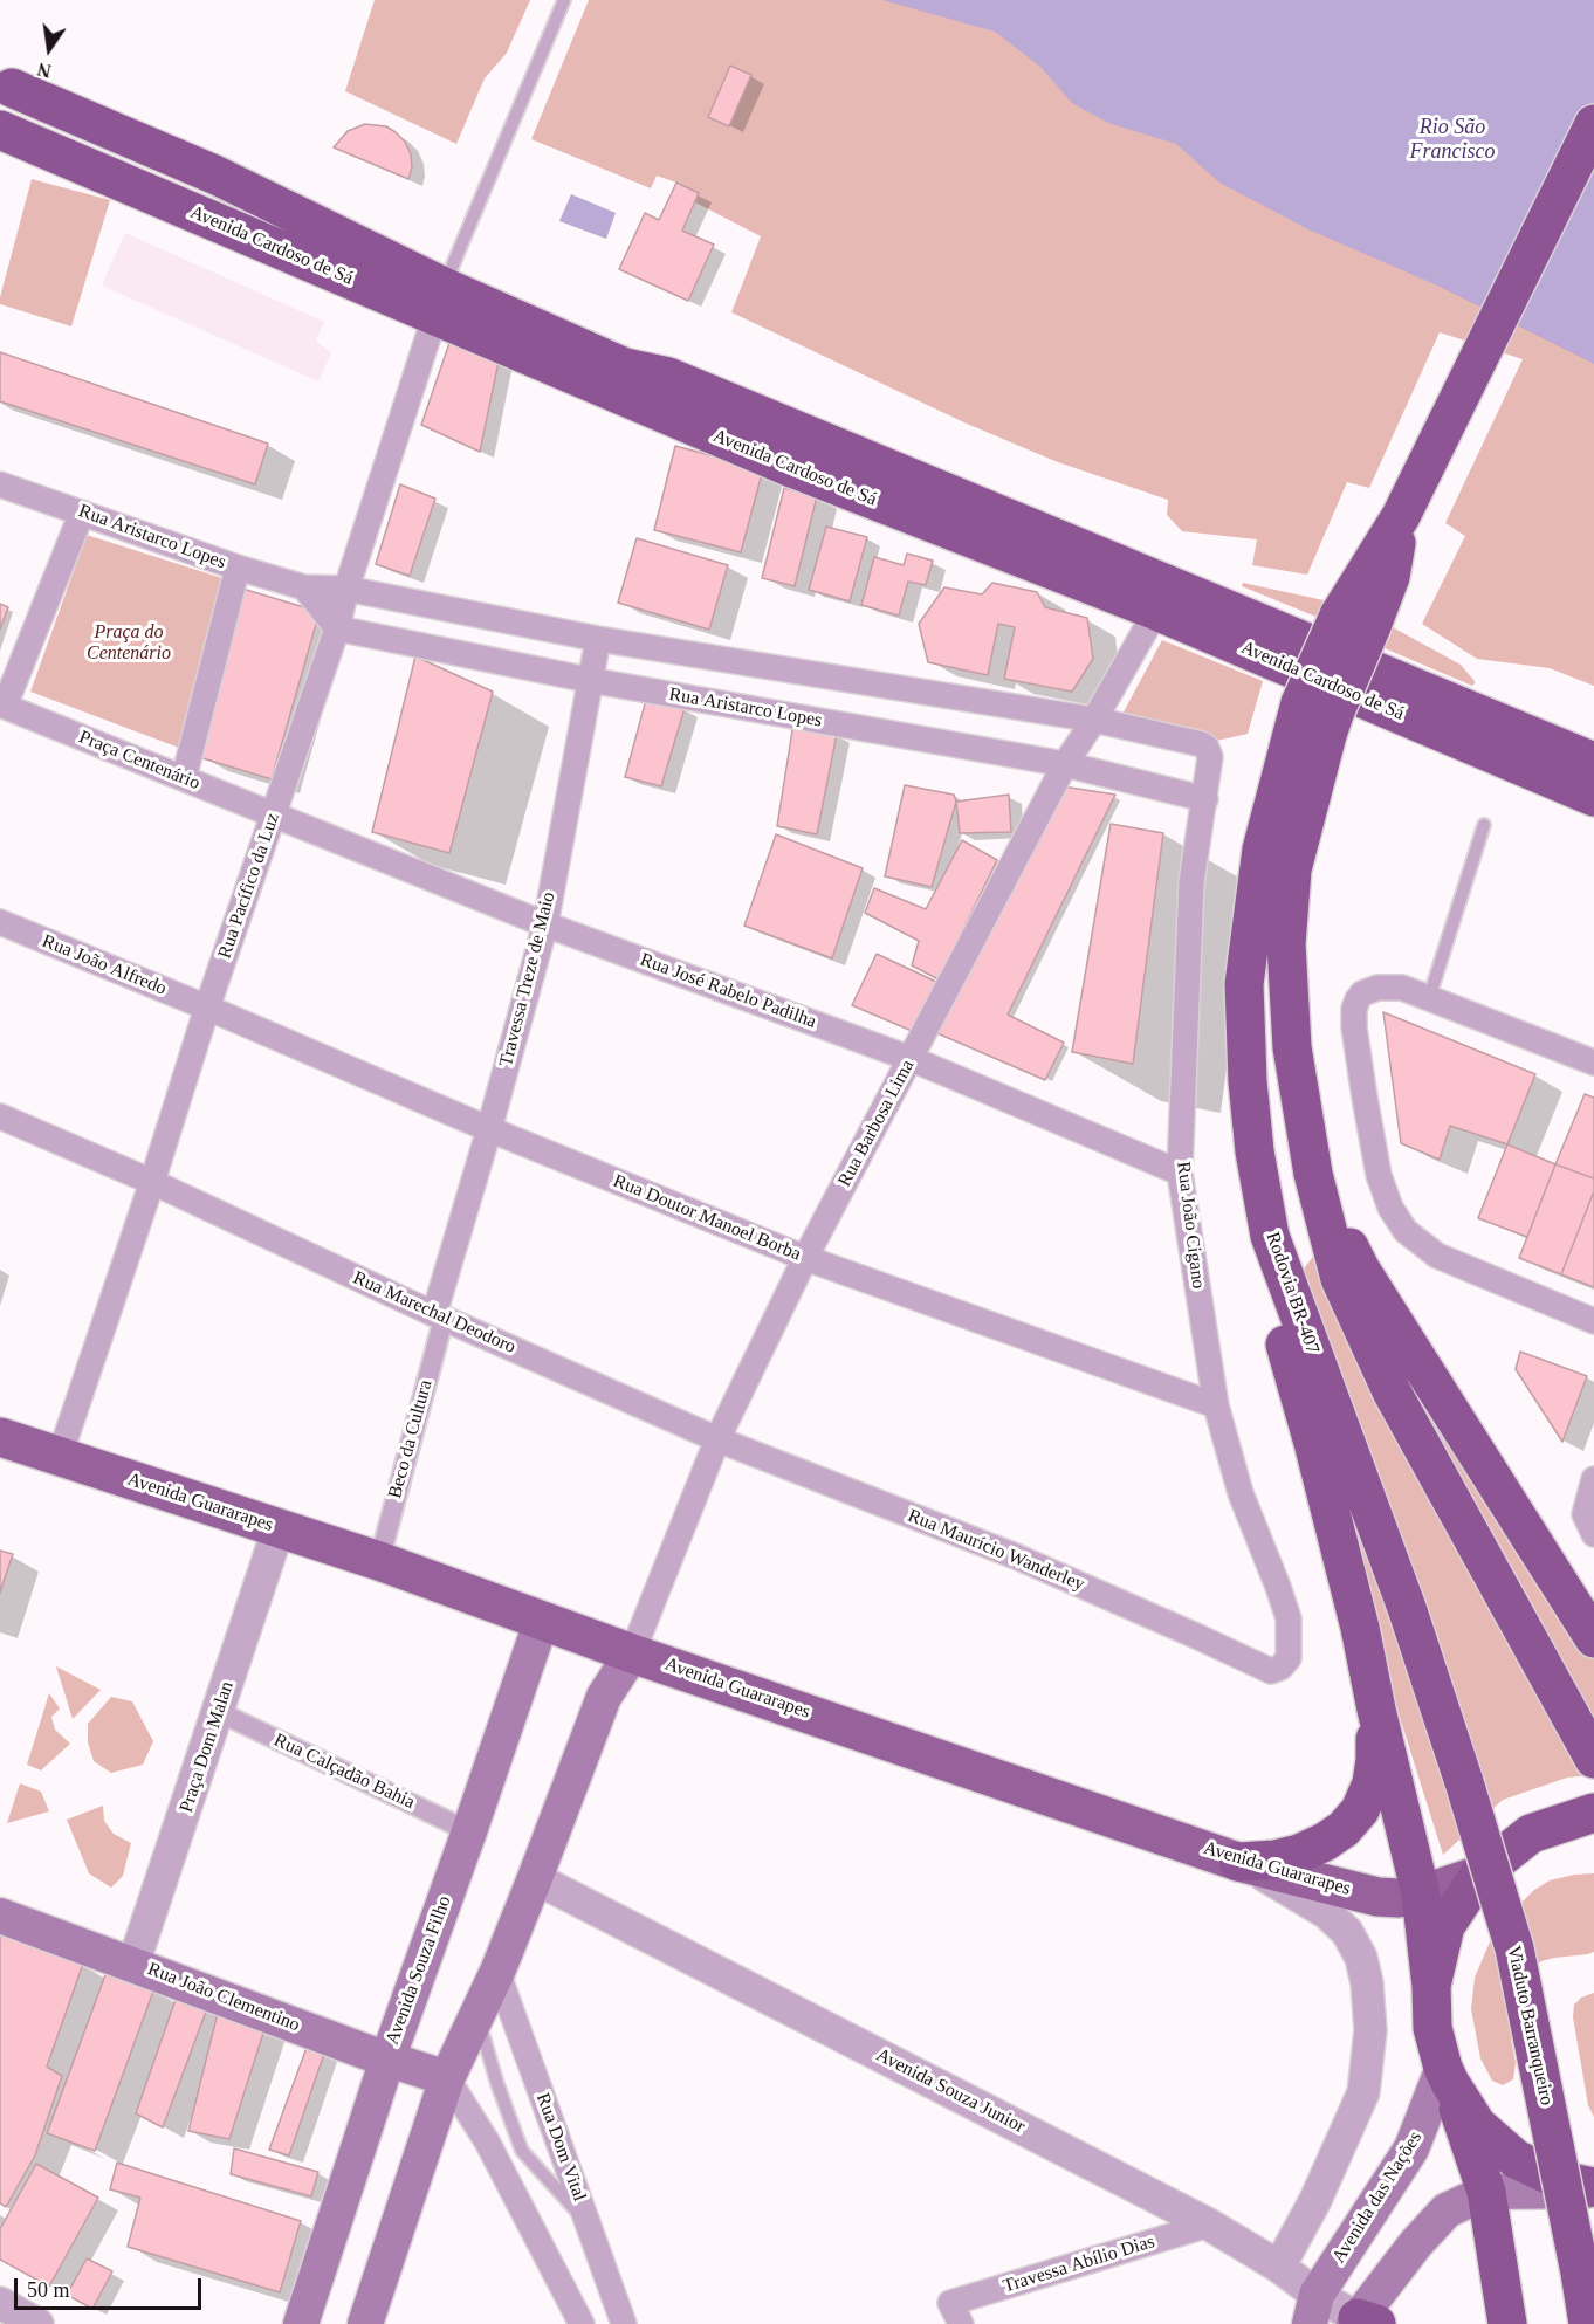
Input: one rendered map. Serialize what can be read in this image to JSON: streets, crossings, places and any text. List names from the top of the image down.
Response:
{
  "streets": {
    "highway": ["Avenida Cardoso de Sá", "Rodovia BR-407", "Viaduto Barranqueiro"],
    "main road": [
      "Avenida Guararapes",
      "Avenida Souza Filho",
      "Rua João Clementino",
      "Avenida das Nações"
    ],
    "street": [
      "Rua Aristarco Lopes",
      "Praça Centenário",
      "Rua Pacífico da Luz",
      "Rua João Alfredo",
      "Travessa Treze de Maio",
      "Rua José Rabelo Padilha",
      "Rua Barbosa Lima",
      "Rua Doutor Manoel Borba",
      "Rua João Cigano",
      "Rua Marechal Deodoro",
      "Beco da Cultura",
      "Rua Maurício Wanderley",
      "Praça Dom Malan",
      "Rua Calçadão Bahia",
      "Avenida Souza Junior",
      "Rua Dom Vital",
      "Travessa Abílio Dias"
    ]
  },
  "crossings": [
    ["Avenida Cardoso de Sá", "Rua Pacífico da Luz"],
    ["Avenida Cardoso de Sá", "Rua Barbosa Lima"],
    ["Rua Aristarco Lopes", "Rua Pacífico da Luz"],
    ["Rua Aristarco Lopes", "Travessa Treze de Maio"],
    ["Rua Aristarco Lopes", "Rua Barbosa Lima"],
    ["Rua Aristarco Lopes", "Rua João Cigano"],
    ["Praça Centenário", "Rua Pacífico da Luz"],
    ["Praça Centenário", "Rua José Rabelo Padilha"],
    ["Rua Pacífico da Luz", "Rua João Alfredo"],
    ["Rua Pacífico da Luz", "Rua José Rabelo Padilha"],
    ["Rua Pacífico da Luz", "Rua Doutor Manoel Borba"],
    ["Rua Pacífico da Luz", "Rua Marechal Deodoro"],
    ["Rua Pacífico da Luz", "Avenida Guararapes"],
    ["Rua João Alfredo", "Rua Doutor Manoel Borba"],
    ["Travessa Treze de Maio", "Rua José Rabelo Padilha"],
    ["Travessa Treze de Maio", "Rua Doutor Manoel Borba"],
    ["Travessa Treze de Maio", "Rua Marechal Deodoro"],
    ["Travessa Treze de Maio", "Beco da Cultura"],
    ["Rua José Rabelo Padilha", "Rua Barbosa Lima"],
    ["Rua José Rabelo Padilha", "Rua João Cigano"],
    ["Rua Barbosa Lima", "Rua Doutor Manoel Borba"],
    ["Rua Barbosa Lima", "Rua Marechal Deodoro"],
    ["Rua Barbosa Lima", "Avenida Guararapes"],
    ["Rua Barbosa Lima", "Rua Maurício Wanderley"],
    ["Rua Doutor Manoel Borba", "Rua João Cigano"],
    ["Rua João Cigano", "Rua Maurício Wanderley"],
    ["Rodovia BR-407", "Viaduto Barranqueiro"],
    ["Rua Marechal Deodoro", "Beco da Cultura"],
    ["Rua Marechal Deodoro", "Rua Maurício Wanderley"],
    ["Beco da Cultura", "Avenida Guararapes"],
    ["Avenida Guararapes", "Praça Dom Malan"],
    ["Avenida Guararapes", "Avenida Souza Filho"],
    ["Praça Dom Malan", "Rua Calçadão Bahia"],
    ["Praça Dom Malan", "Rua João Clementino"],
    ["Rua Calçadão Bahia", "Avenida Souza Filho"],
    ["Avenida Souza Filho", "Rua João Clementino"],
    ["Avenida Souza Junior", "Avenida das Nações"],
    ["Avenida Souza Junior", "Travessa Abílio Dias"]
  ],
  "water": ["Rio São Francisco"],
  "parks": ["Praça do Centenário"],
  "scale_bar": "50 m",
  "north": "bottom"
}
